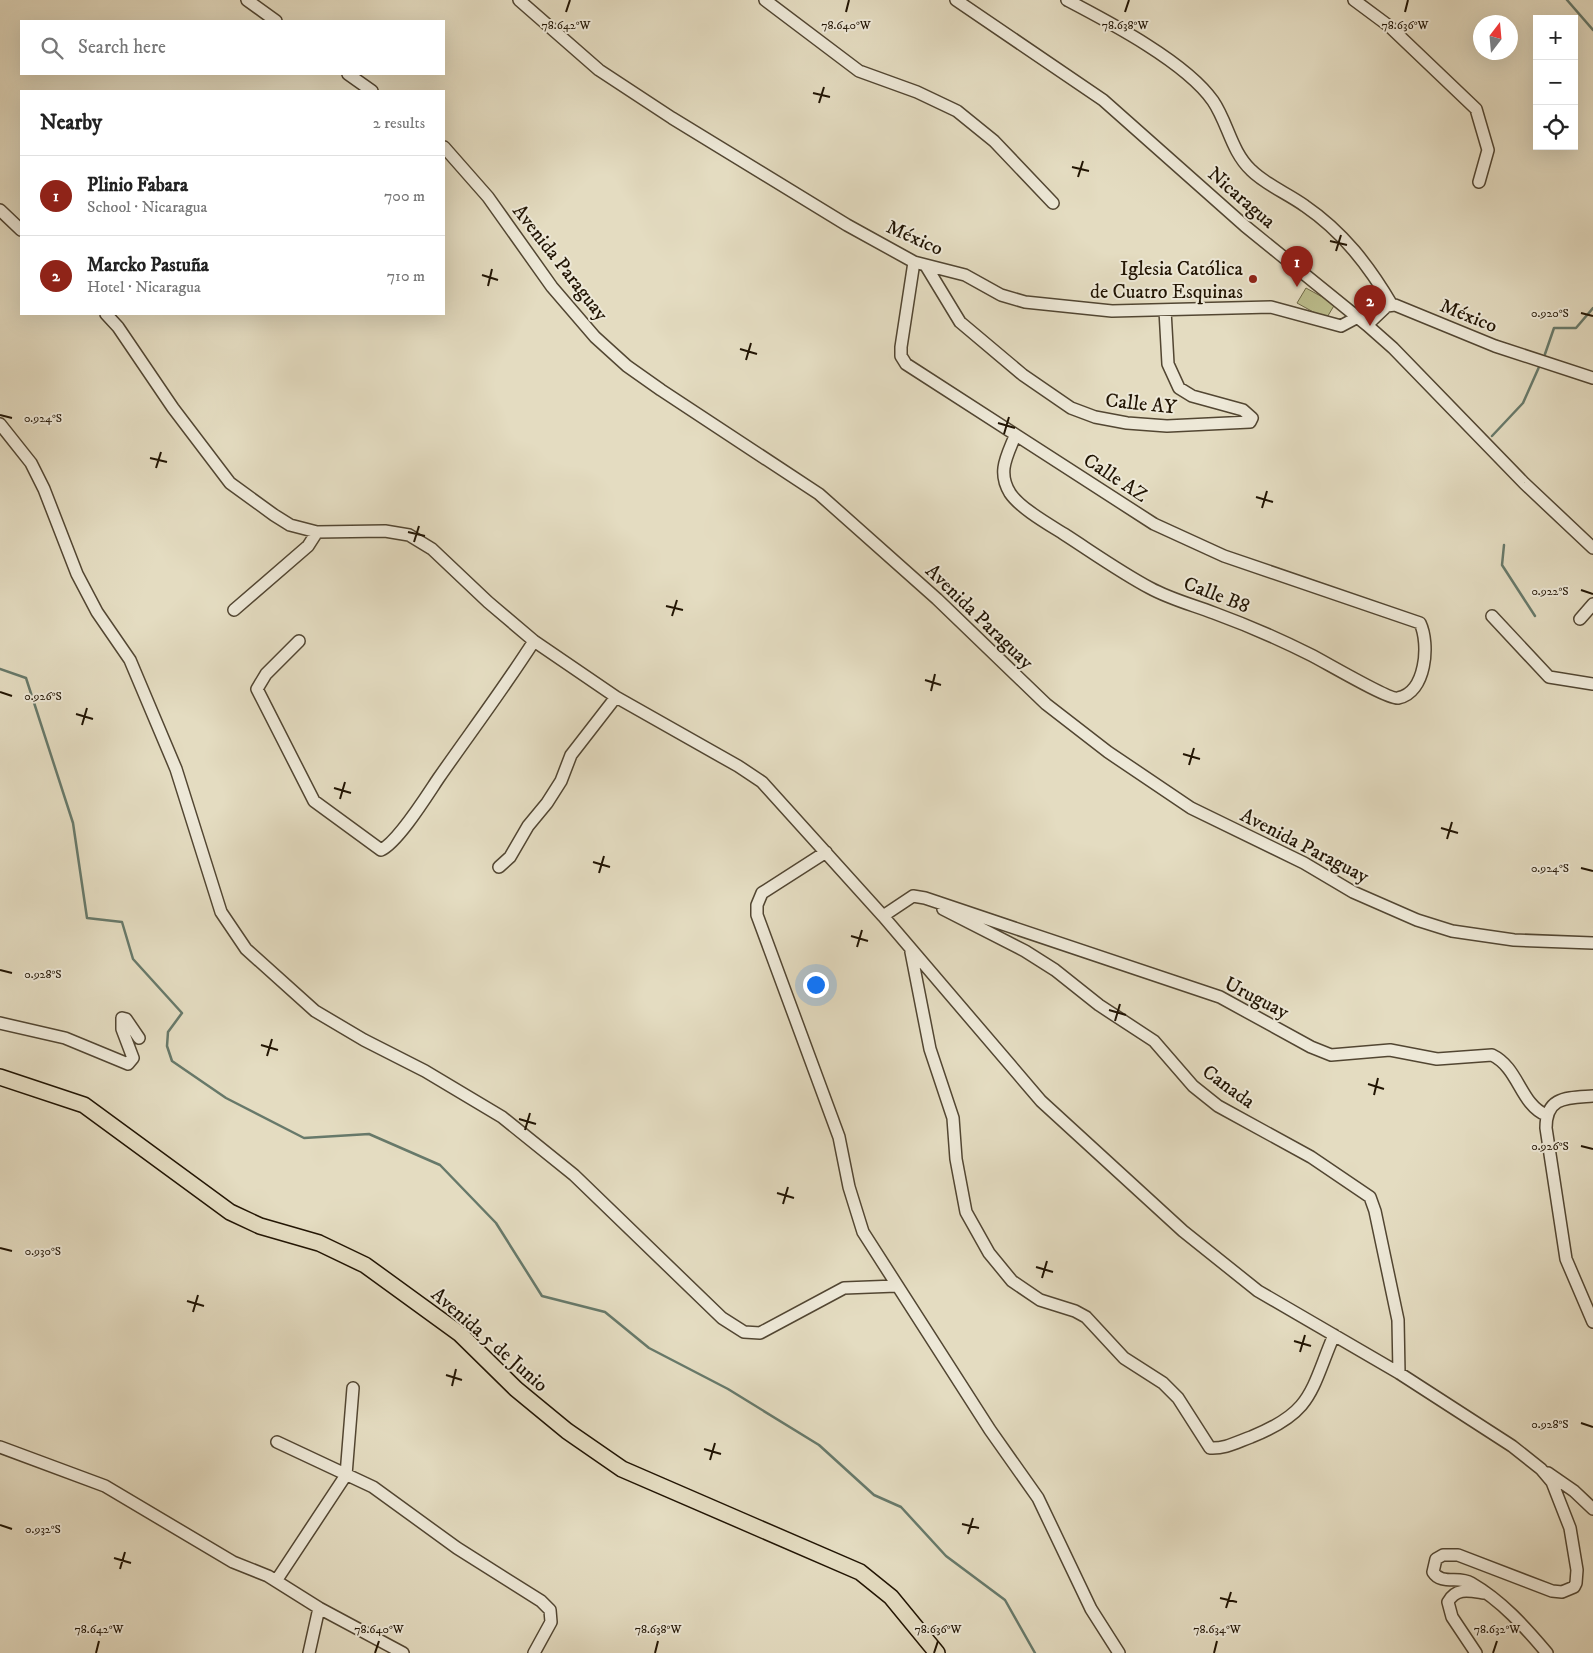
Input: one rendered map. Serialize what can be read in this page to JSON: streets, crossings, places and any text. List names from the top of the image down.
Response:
{
  "streets": {
    "main road": ["Avenida 5 de Junio"],
    "street": [
      "Nicaragua",
      "México",
      "Avenida Paraguay",
      "Calle AY",
      "Calle AZ",
      "Calle B8",
      "Uruguay",
      "Canada"
    ]
  },
  "crossings": [
    ["Nicaragua", "México"],
    ["México", "Calle AY"],
    ["México", "Calle AZ"],
    ["Calle AZ", "Calle B8"],
    ["Uruguay", "Canada"]
  ],
  "places": ["Iglesia Católica de Cuatro Esquinas"],
  "north": "top",
  "page": {
    "map_buttons": ["+", "−"],
    "search": "Search here",
    "heading": ["Nearby", "2 results"],
    "list": [
      {
        "mark": "1",
        "name": "Plinio Fabara",
        "note": "School · Nicaragua",
        "value": "700 m"
      },
      {
        "mark": "2",
        "name": "Marcko Pastuña",
        "note": "Hotel · Nicaragua",
        "value": "710 m"
      }
    ],
    "pins": ["1", "2"]
  },
  "coordinates": [
    "78.642°W",
    "78.640°W",
    "78.638°W",
    "78.636°W",
    "0.920°S",
    "0.924°S",
    "0.922°S",
    "0.926°S",
    "0.928°S",
    "0.930°S",
    "0.932°S",
    "78.634°W",
    "78.632°W"
  ]
}
